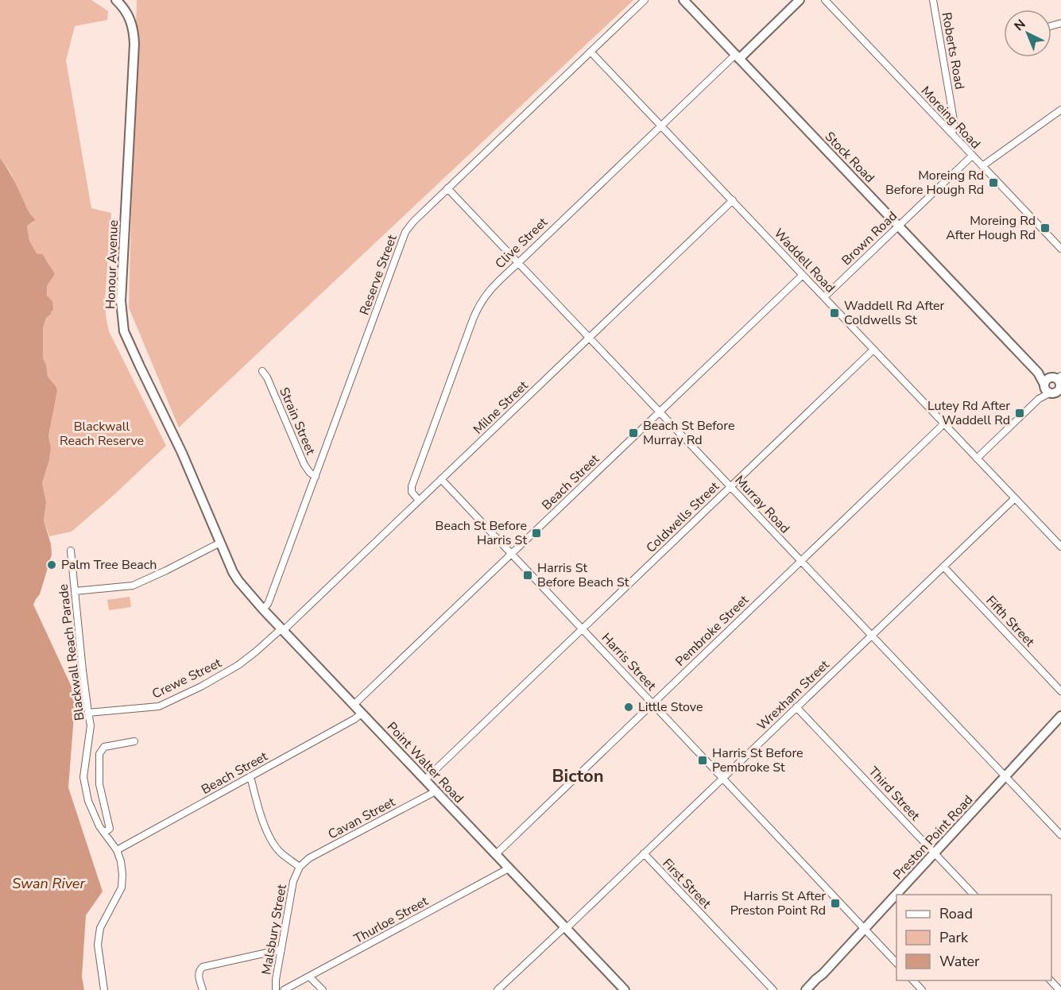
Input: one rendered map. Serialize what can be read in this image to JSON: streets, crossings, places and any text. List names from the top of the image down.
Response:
{
  "streets": {
    "street": [
      "Roberts Road",
      "Moreing Road",
      "Stock Road",
      "Brown Road",
      "Clive Street",
      "Waddell Road",
      "Honour Avenue",
      "Reserve Street",
      "Milne Street",
      "Strain Street",
      "Beach Street",
      "Murray Road",
      "Coldwells Street",
      "Fifth Street",
      "Pembroke Street",
      "Blackwall Reach Parade",
      "Harris Street",
      "Crewe Street",
      "Wrexham Street",
      "Point Walter Road",
      "Third Street",
      "Cavan Street",
      "Preston Point Road",
      "First Street",
      "Thurloe Street",
      "Malsbury Street"
    ]
  },
  "crossings": [
    ["Roberts Road", "Moreing Road"],
    ["Moreing Road", "Brown Road"],
    ["Stock Road", "Brown Road"],
    ["Stock Road", "Clive Street"],
    ["Brown Road", "Waddell Road"],
    ["Clive Street", "Waddell Road"],
    ["Clive Street", "Milne Street"],
    ["Clive Street", "Murray Road"],
    ["Waddell Road", "Reserve Street"],
    ["Waddell Road", "Milne Street"],
    ["Waddell Road", "Beach Street"],
    ["Waddell Road", "Coldwells Street"],
    ["Waddell Road", "Pembroke Street"],
    ["Waddell Road", "Wrexham Street"],
    ["Honour Avenue", "Point Walter Road"],
    ["Reserve Street", "Strain Street"],
    ["Reserve Street", "Murray Road"],
    ["Reserve Street", "Point Walter Road"],
    ["Milne Street", "Murray Road"],
    ["Milne Street", "Harris Street"],
    ["Milne Street", "Crewe Street"],
    ["Milne Street", "Point Walter Road"],
    ["Beach Street", "Murray Road"],
    ["Beach Street", "Blackwall Reach Parade"],
    ["Beach Street", "Harris Street"],
    ["Beach Street", "Point Walter Road"],
    ["Murray Road", "Coldwells Street"],
    ["Murray Road", "Pembroke Street"],
    ["Murray Road", "Wrexham Street"],
    ["Murray Road", "Preston Point Road"],
    ["Coldwells Street", "Harris Street"],
    ["Coldwells Street", "Point Walter Road"],
    ["Fifth Street", "Wrexham Street"],
    ["Pembroke Street", "Harris Street"],
    ["Pembroke Street", "Point Walter Road"],
    ["Blackwall Reach Parade", "Crewe Street"],
    ["Harris Street", "Wrexham Street"],
    ["Harris Street", "Preston Point Road"],
    ["Crewe Street", "Point Walter Road"],
    ["Wrexham Street", "Point Walter Road"],
    ["Wrexham Street", "Third Street"],
    ["Wrexham Street", "First Street"],
    ["Point Walter Road", "Cavan Street"],
    ["Point Walter Road", "Thurloe Street"],
    ["Third Street", "Preston Point Road"],
    ["Cavan Street", "Malsbury Street"]
  ],
  "districts": ["Bicton"],
  "water": ["Swan River"],
  "parks": ["Blackwall Reach Reserve"],
  "places": {
    "transit": [
      "Moreing Rd Before Hough Rd",
      "Moreing Rd After Hough Rd",
      "Waddell Rd After Coldwells St",
      "Lutey Rd After Waddell Rd",
      "Beach St Before Murray Rd",
      "Beach St Before Harris St",
      "Harris St Before Beach St",
      "Harris St Before Pembroke St",
      "Harris St After Preston Point Rd"
    ],
    "other": ["Palm Tree Beach", "Little Stove"]
  },
  "legend": ["Road", "Park", "Water"],
  "north": "top left"
}
